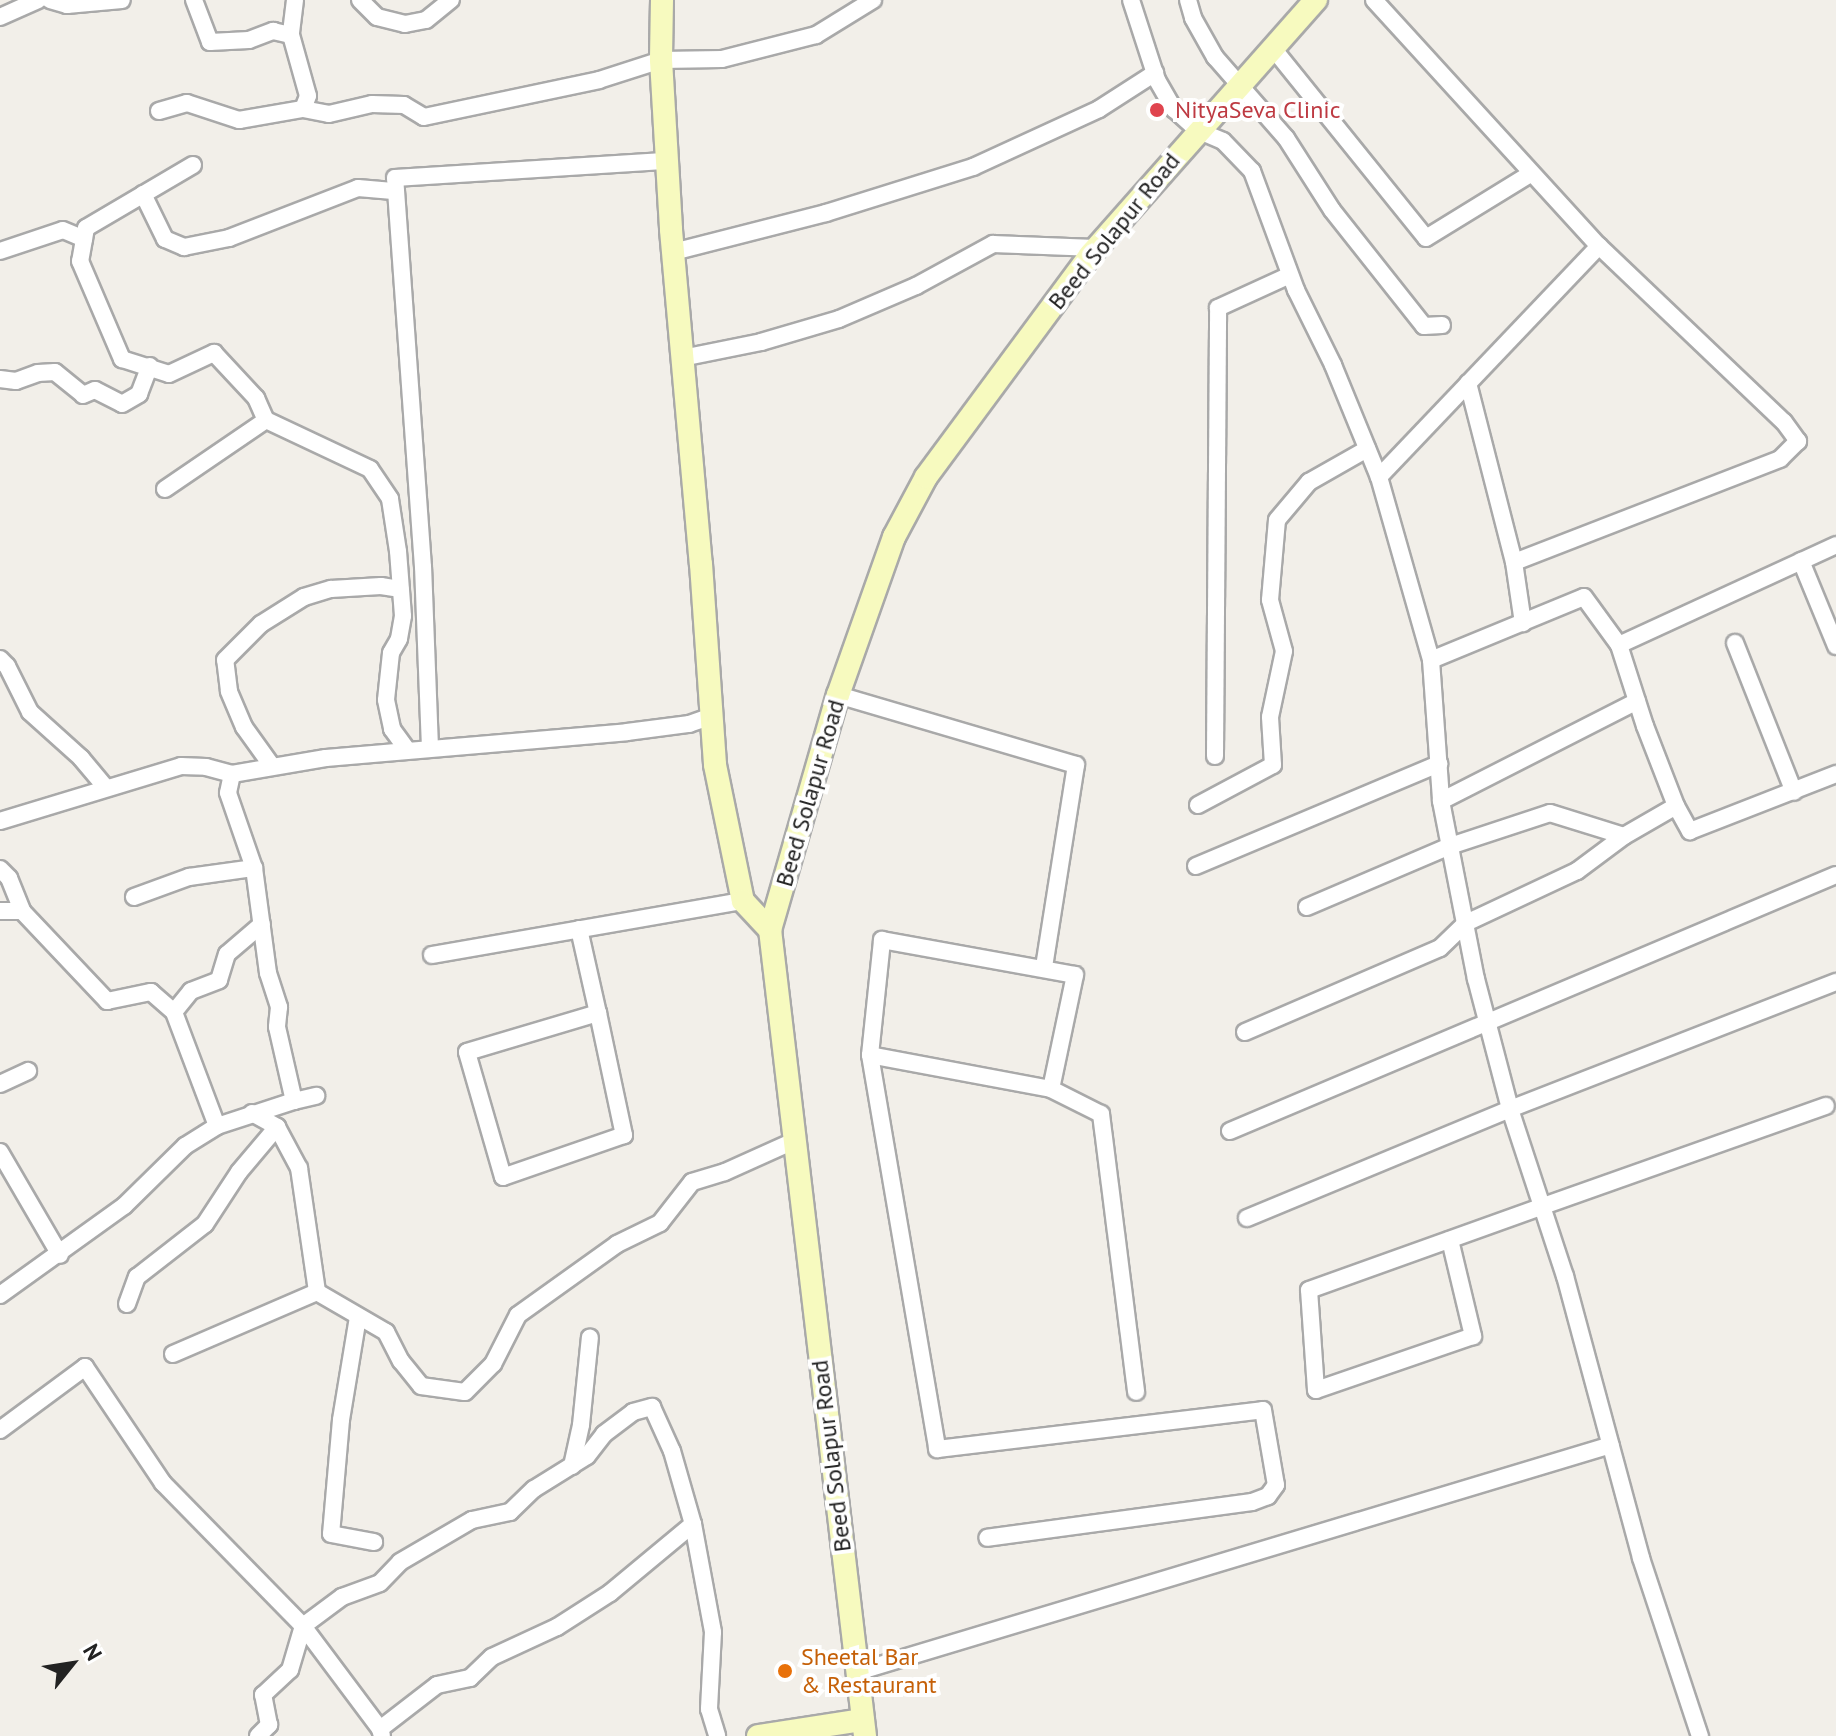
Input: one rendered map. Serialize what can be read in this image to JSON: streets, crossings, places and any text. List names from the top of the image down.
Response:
{
  "streets": {
    "main road": ["Beed Solapur Road"]
  },
  "places": ["NityaSeva Clinic", "Sheetal Bar & Restaurant"],
  "north": "top right"
}
